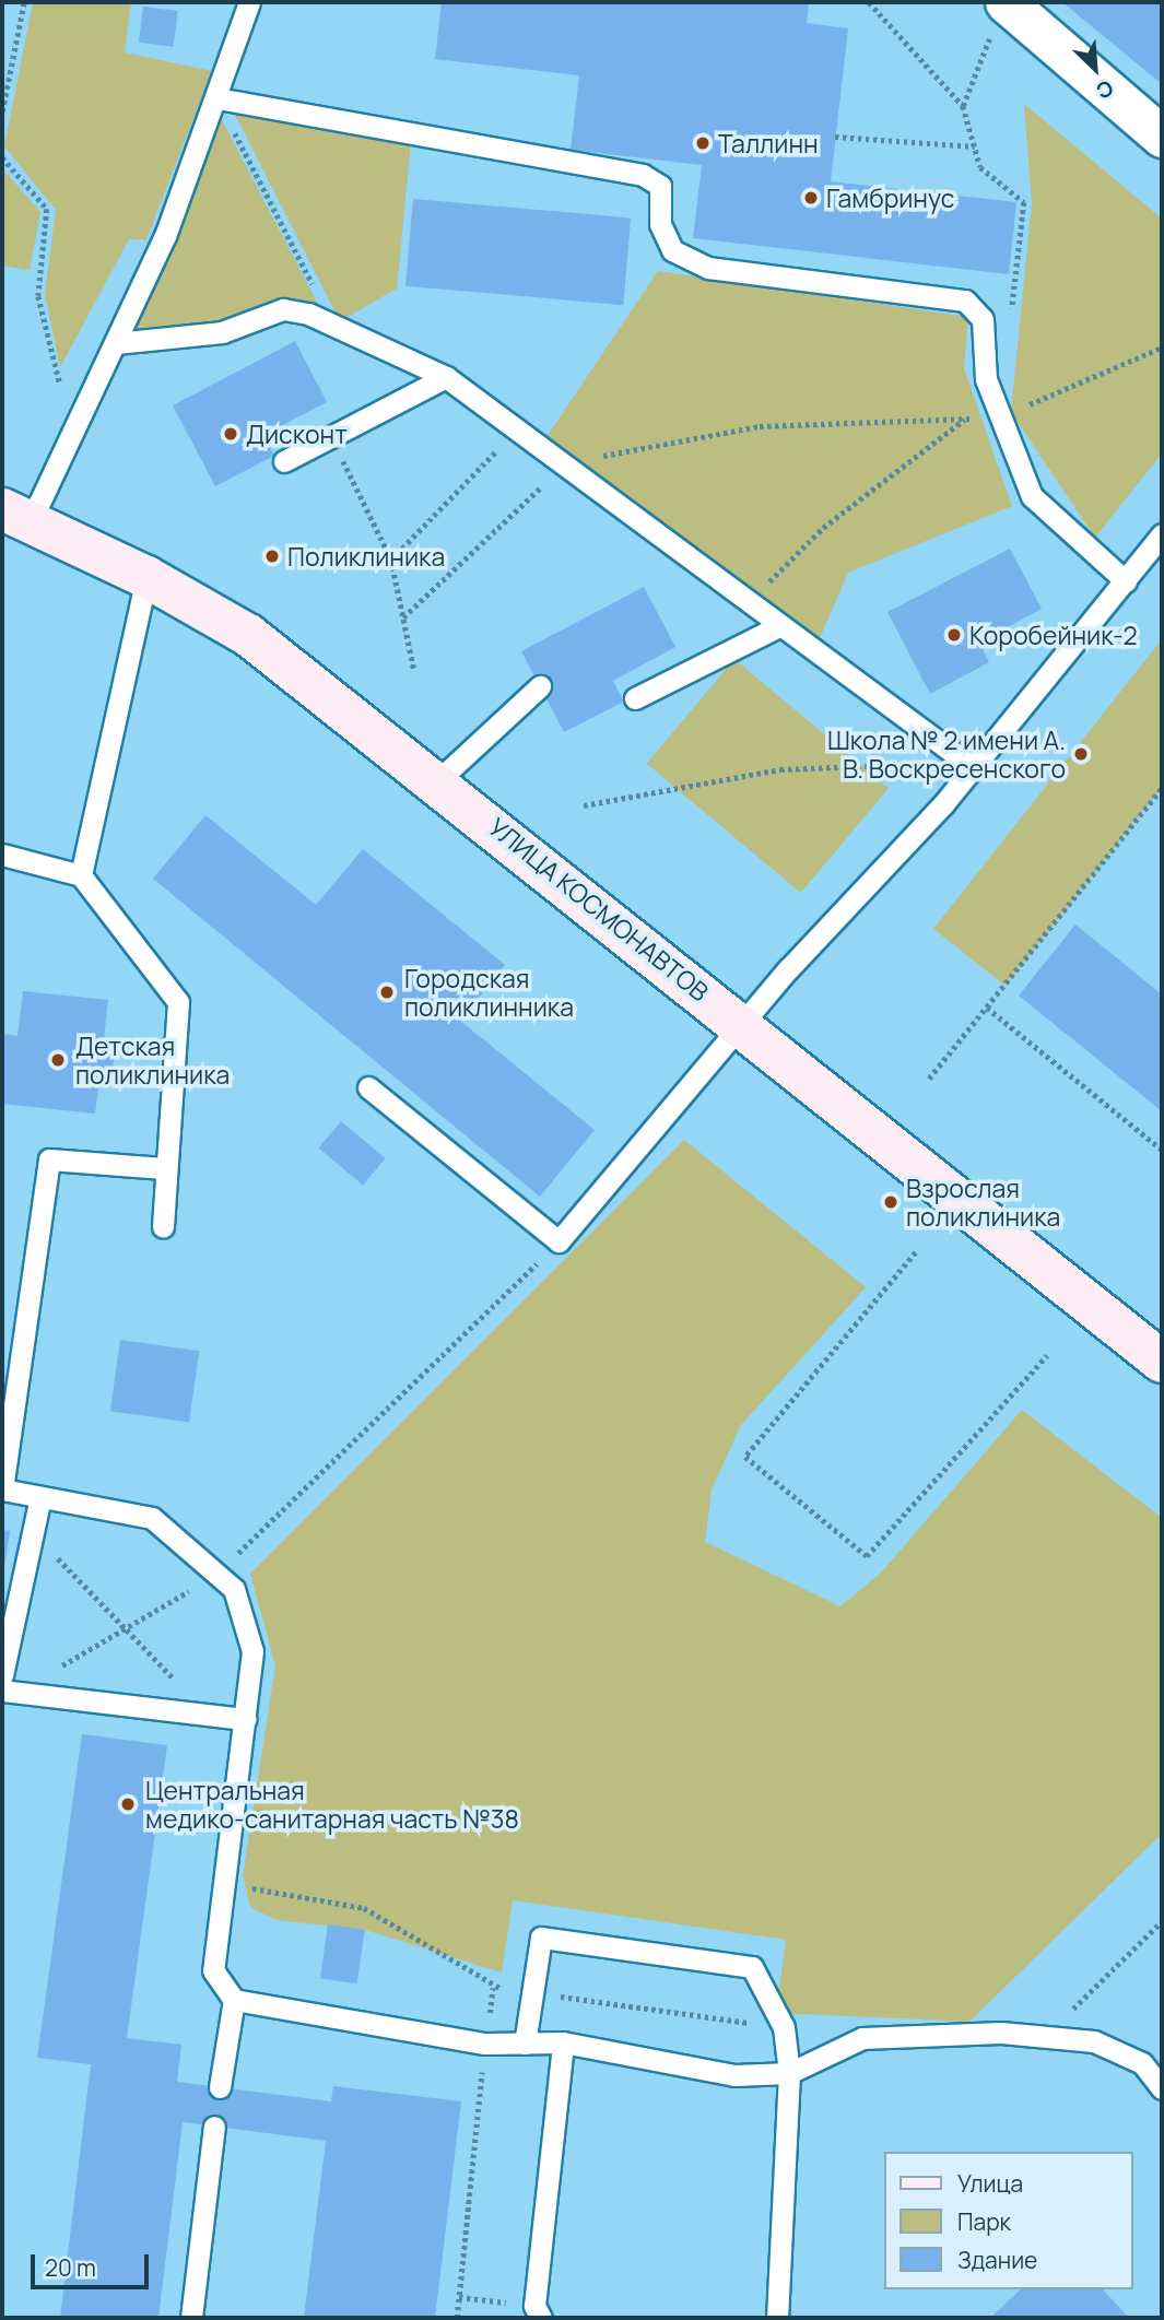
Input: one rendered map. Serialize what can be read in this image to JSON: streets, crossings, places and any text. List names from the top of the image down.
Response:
{
  "streets": {
    "street": ["УЛИЦА КОСМОНАВТОВ"]
  },
  "places": [
    "Таллинн",
    "Гамбринус",
    "Дисконт",
    "Поликлиника",
    "Коробейник-2",
    "Школа № 2 имени А. В. Воскресенского",
    "Городская поликлинника",
    "Детская поликлиника",
    "Взрослая поликлиника",
    "Центральная медико-санитарная часть №38"
  ],
  "legend": ["Улица", "Парк", "Здание"],
  "scale_bar": "20 m",
  "north": "bottom right"
}
